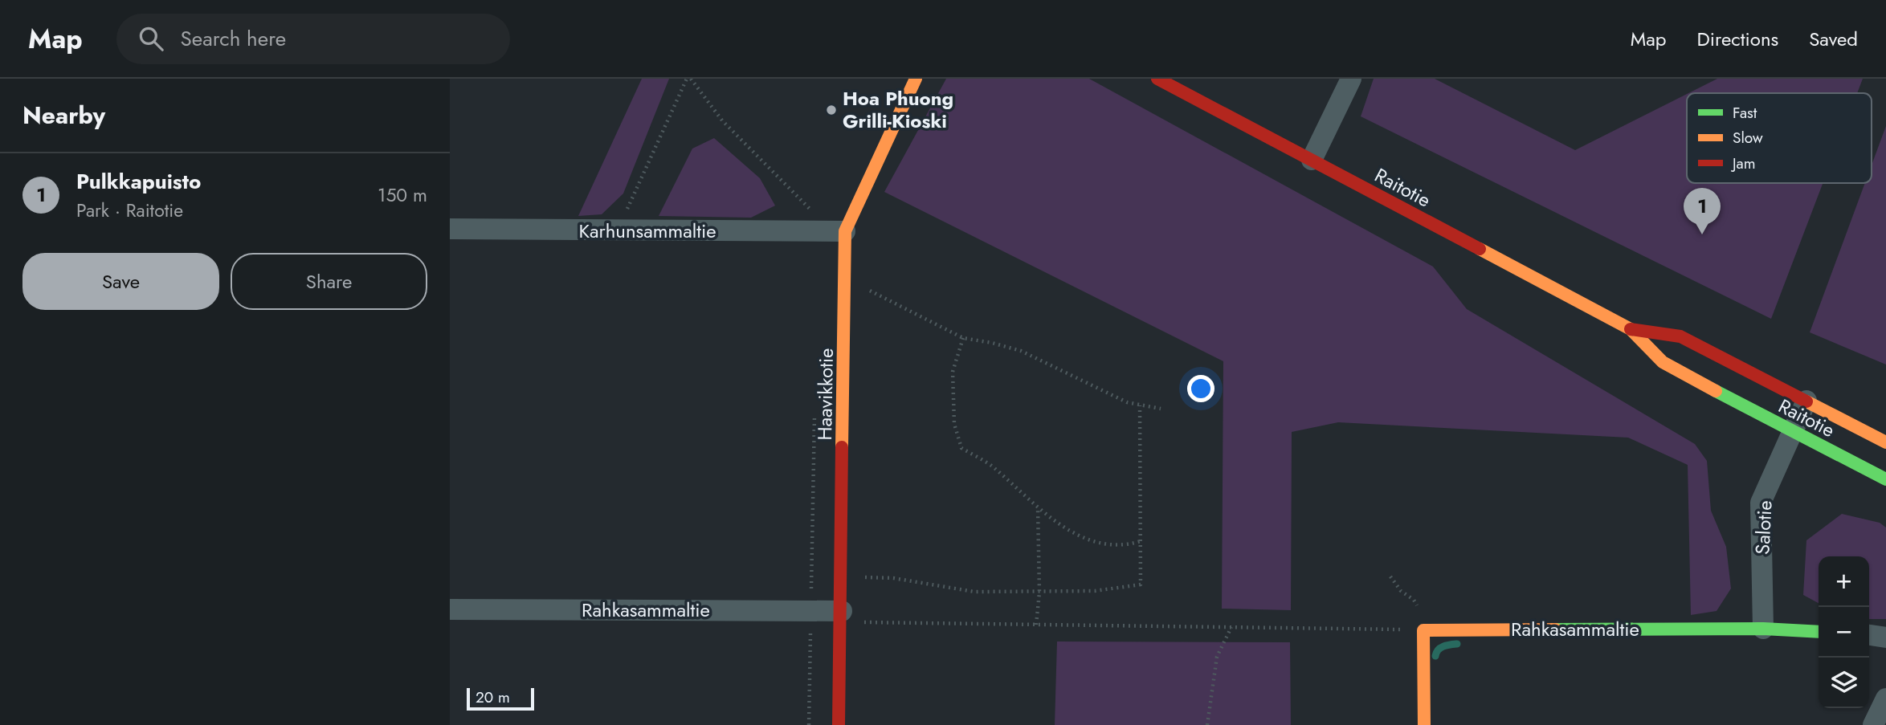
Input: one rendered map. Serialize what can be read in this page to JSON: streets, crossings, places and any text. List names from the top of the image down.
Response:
{
  "streets": {
    "street": [
      "Raitotie",
      "Karhunsammaltie",
      "Haavikkotie",
      "Salotie",
      "Rahkasammaltie"
    ]
  },
  "crossings": [
    ["Raitotie", "Salotie"],
    ["Karhunsammaltie", "Haavikkotie"],
    ["Haavikkotie", "Rahkasammaltie"],
    ["Salotie", "Rahkasammaltie"]
  ],
  "places": ["Hoa Phuong Grilli-Kioski"],
  "legend": ["Fast", "Slow", "Jam"],
  "scale_bar": "20 m",
  "page": {
    "header": "Map",
    "search": "Search here",
    "nav": ["Map", "Directions", "Saved"],
    "heading": "Nearby",
    "list": [
      {
        "mark": "1",
        "name": "Pulkkapuisto",
        "note": "Park · Raitotie",
        "value": "150 m"
      }
    ],
    "pins": "1",
    "buttons": ["Save", "Share"],
    "map_buttons": ["+", "−"],
    "scale": "20 m"
  }
}
